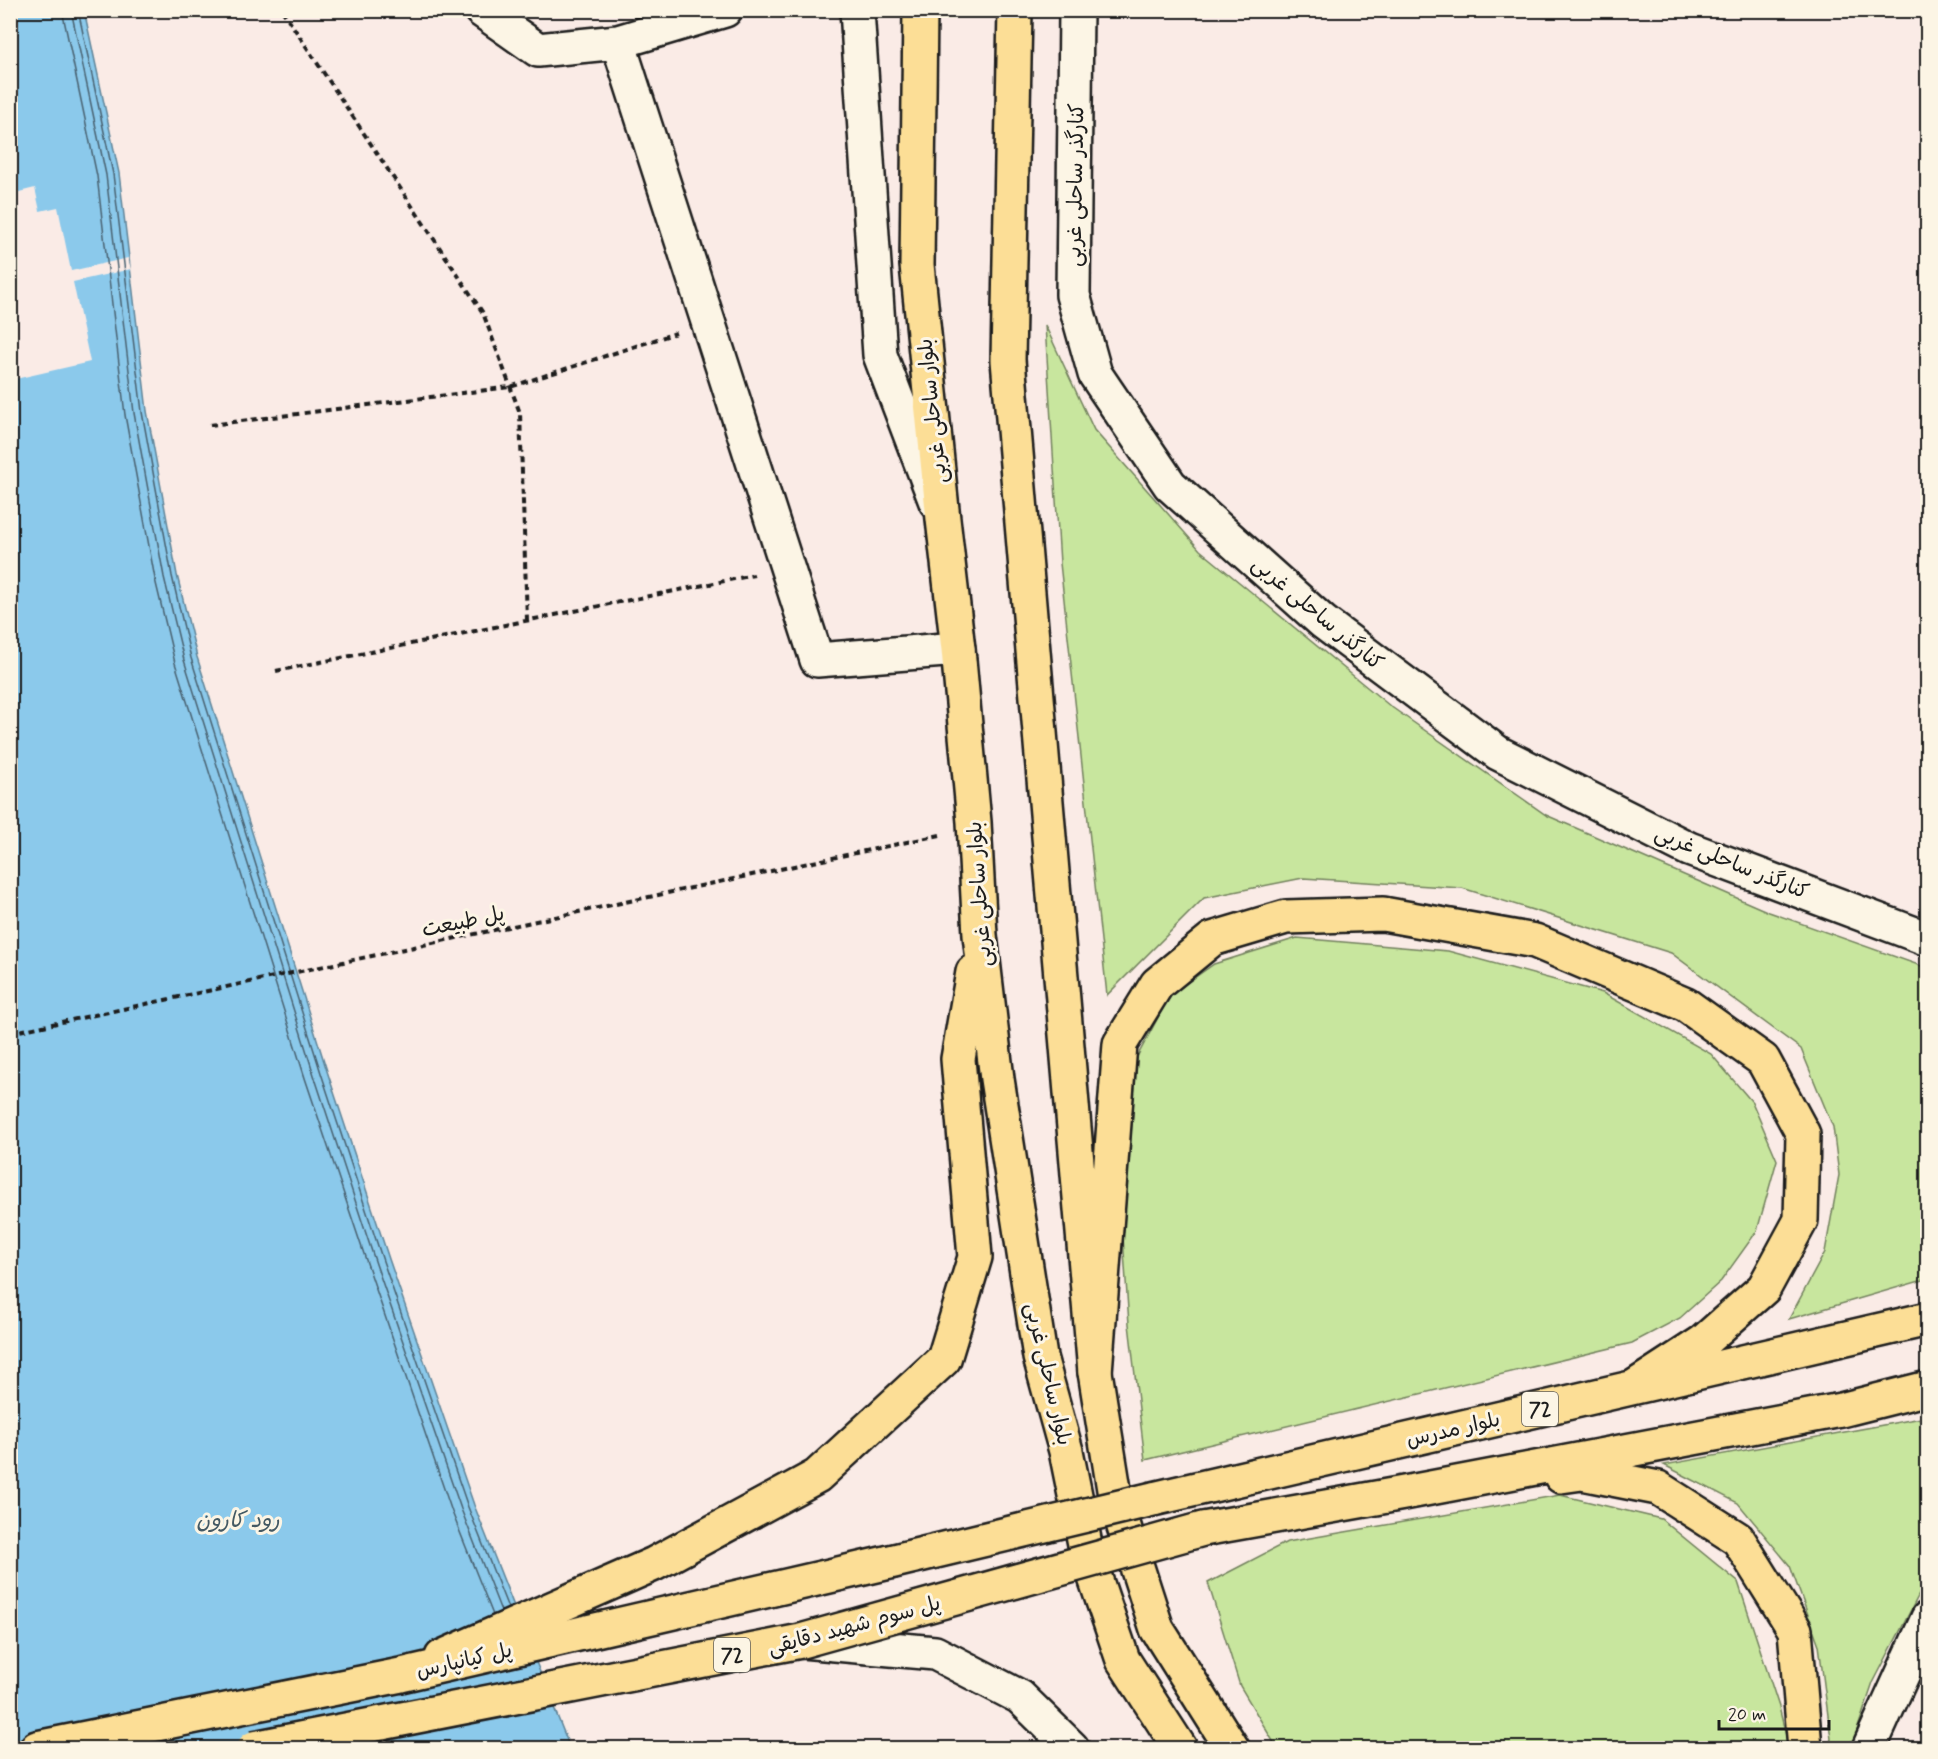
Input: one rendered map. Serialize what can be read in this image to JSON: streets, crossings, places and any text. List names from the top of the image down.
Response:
{
  "streets": {
    "main road": [
      "بلوار ساحلی غربی",
      "72",
      "بلوار مدرس",
      "پل سوم شهید دقایقی",
      "پل کیانپارس"
    ],
    "street": ["کنارگذر ساحلی غربی"],
    "path": ["پل طبیعت"]
  },
  "crossings": [
    ["72", "پل سوم شهید دقایقی"],
    ["بلوار مدرس", "پل کیانپارس"]
  ],
  "water": ["رود کارون"],
  "scale_bar": "20 m"
}
